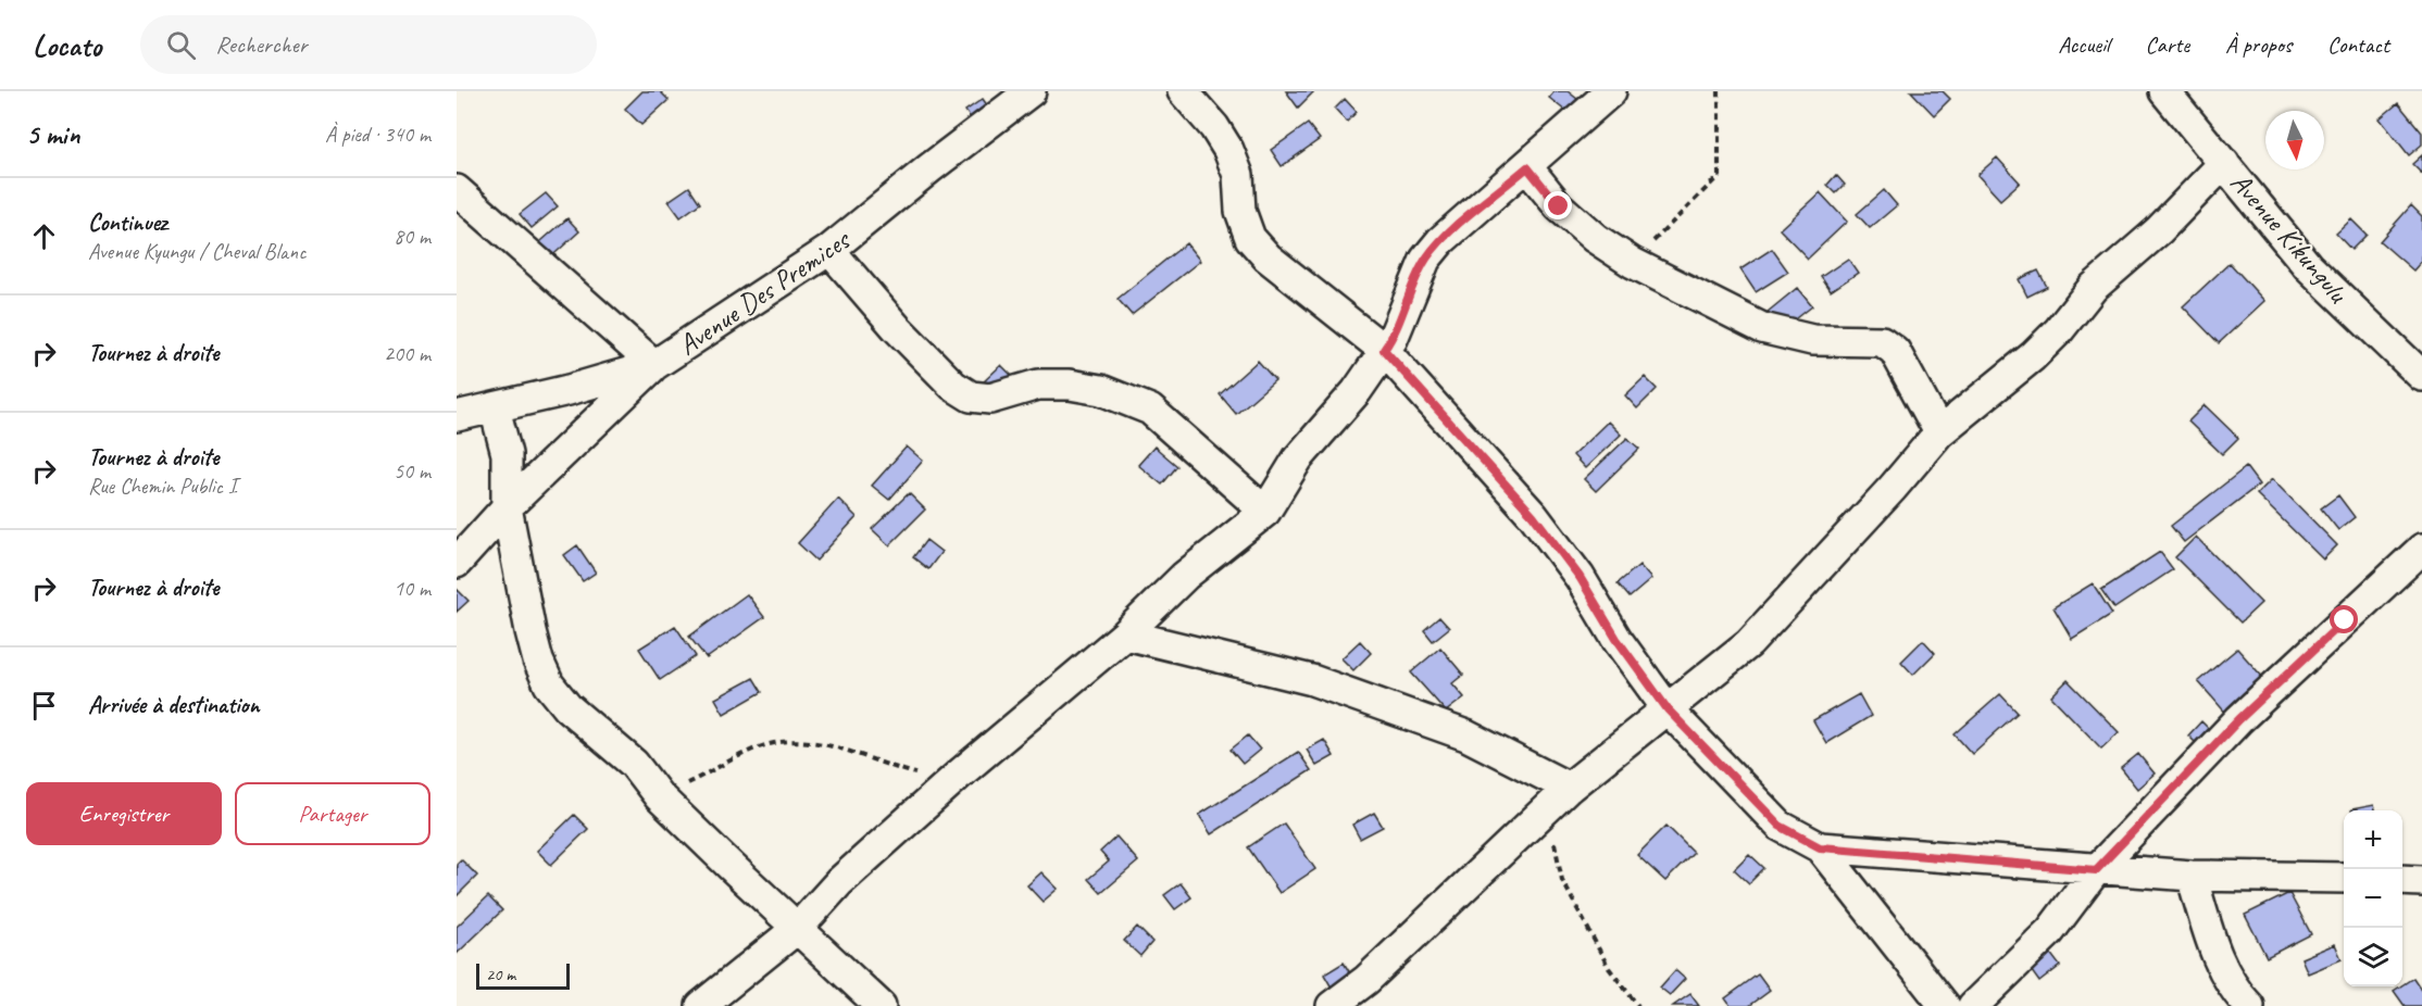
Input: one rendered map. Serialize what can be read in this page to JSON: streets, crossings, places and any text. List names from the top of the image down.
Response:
{
  "streets": {
    "street": ["Avenue Kikungulu", "Avenue Des Premices"]
  },
  "scale_bar": "20 m",
  "north": "bottom",
  "page": {
    "header": "Locato",
    "search": "Rechercher",
    "nav": [
      "Accueil",
      "Carte",
      "À propos",
      "Contact"
    ],
    "heading": ["5 min", "À pied · 340 m"],
    "list": [
      ["Continuez", "Avenue Kyungu / Cheval Blanc", "80 m"],
      ["Tournez à droite", "200 m"],
      ["Tournez à droite", "Rue Chemin Public I", "50 m"],
      ["Tournez à droite", "10 m"],
      "Arrivée à destination"
    ],
    "buttons": ["Enregistrer", "Partager"],
    "map_buttons": ["+", "−"],
    "scale": "20 m"
  }
}
